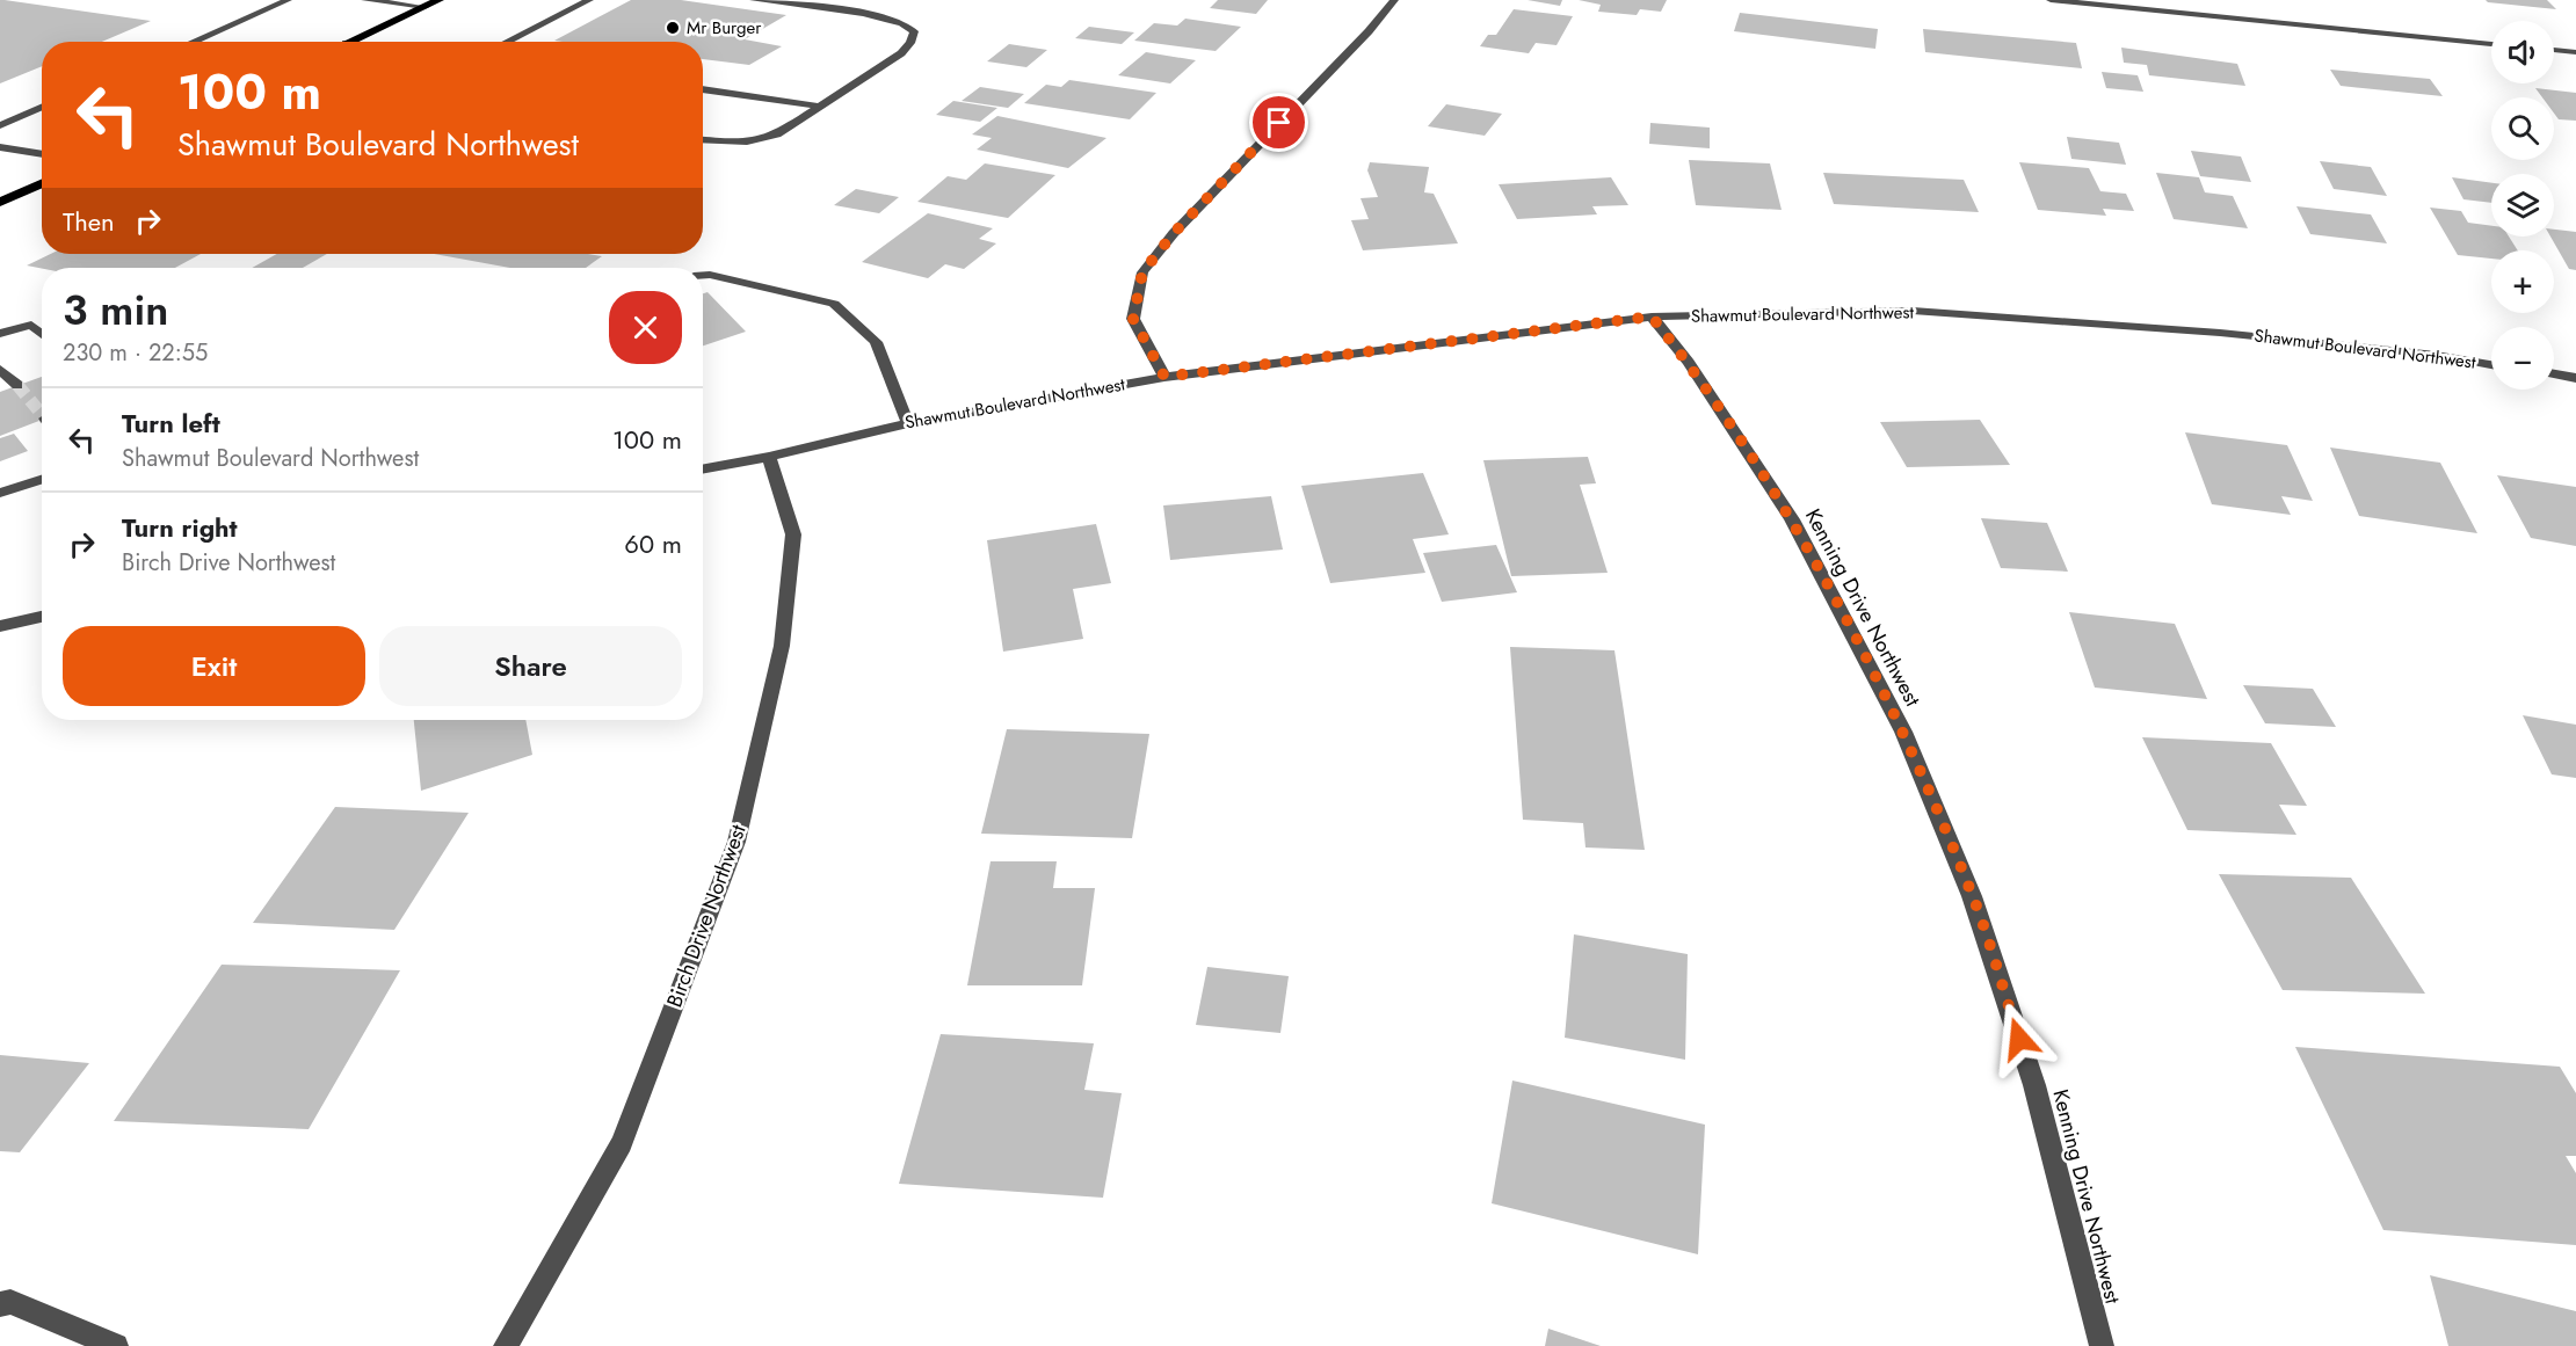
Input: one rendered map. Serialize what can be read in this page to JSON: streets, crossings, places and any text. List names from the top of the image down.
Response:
{
  "streets": {
    "street": ["Shawmut Boulevard Northwest", "Kenning Drive Northwest", "Birch Drive Northwest"]
  },
  "crossings": [
    ["Shawmut Boulevard Northwest", "Kenning Drive Northwest"],
    ["Shawmut Boulevard Northwest", "Birch Drive Northwest"]
  ],
  "places": ["Mr Burger"],
  "page": {
    "map_buttons": ["+", "−"],
    "turn": ["100 m", "Shawmut Boulevard Northwest"],
    "then": "Then",
    "heading": ["3 min", "230 m · 22:55"],
    "list": [
      {
        "name": "Turn left",
        "note": "Shawmut Boulevard Northwest",
        "value": "100 m"
      },
      {
        "name": "Turn right",
        "note": "Birch Drive Northwest",
        "value": "60 m"
      }
    ],
    "buttons": ["Exit", "Share"]
  }
}
